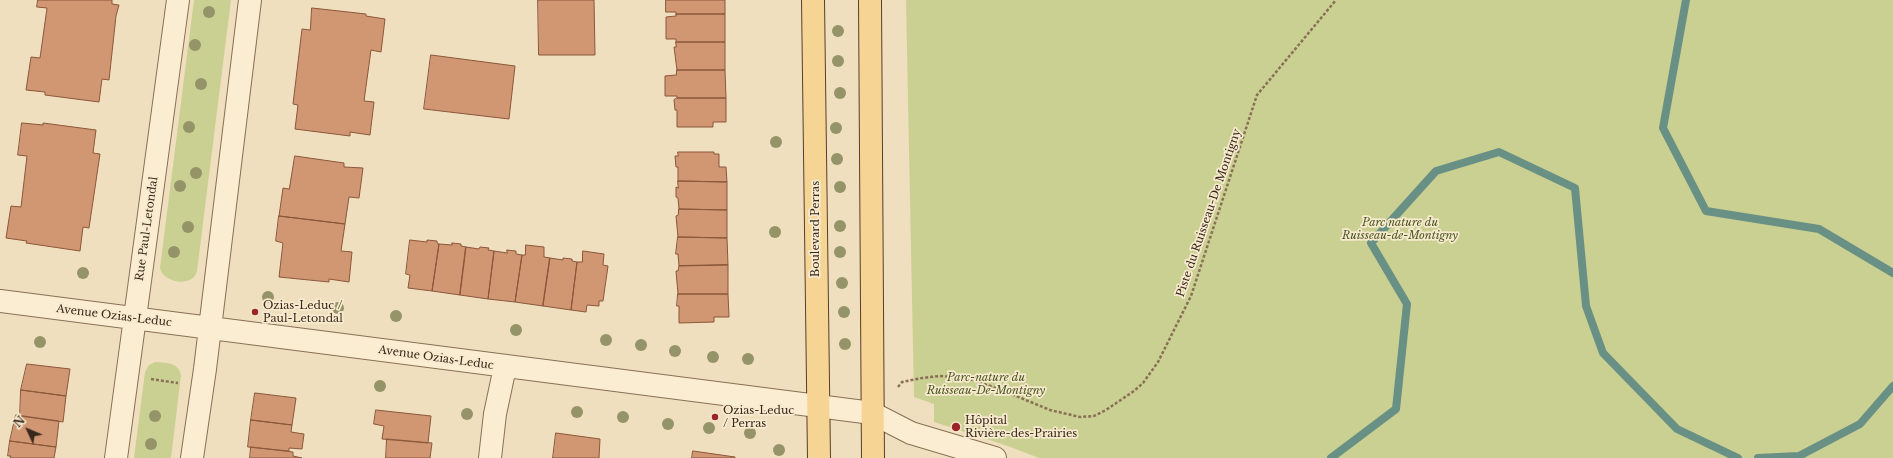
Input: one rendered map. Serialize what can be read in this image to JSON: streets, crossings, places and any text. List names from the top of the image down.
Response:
{
  "streets": {
    "main road": ["Boulevard Perras"],
    "street": ["Rue Paul-Letondal", "Avenue Ozias-Leduc"],
    "path": ["Piste du Ruisseau-De Montigny"]
  },
  "crossings": [
    ["Rue Paul-Letondal", "Avenue Ozias-Leduc"],
    ["Boulevard Perras", "Avenue Ozias-Leduc"]
  ],
  "parks": ["Parc nature du Ruisseau-de-Montigny", "Parc-nature du Ruisseau-De-Montigny"],
  "places": ["Ozias-Leduc / Paul-Letondal", "Ozias-Leduc / Perras", "Hôpital Rivière-des-Prairies"],
  "north": "top left"
}
